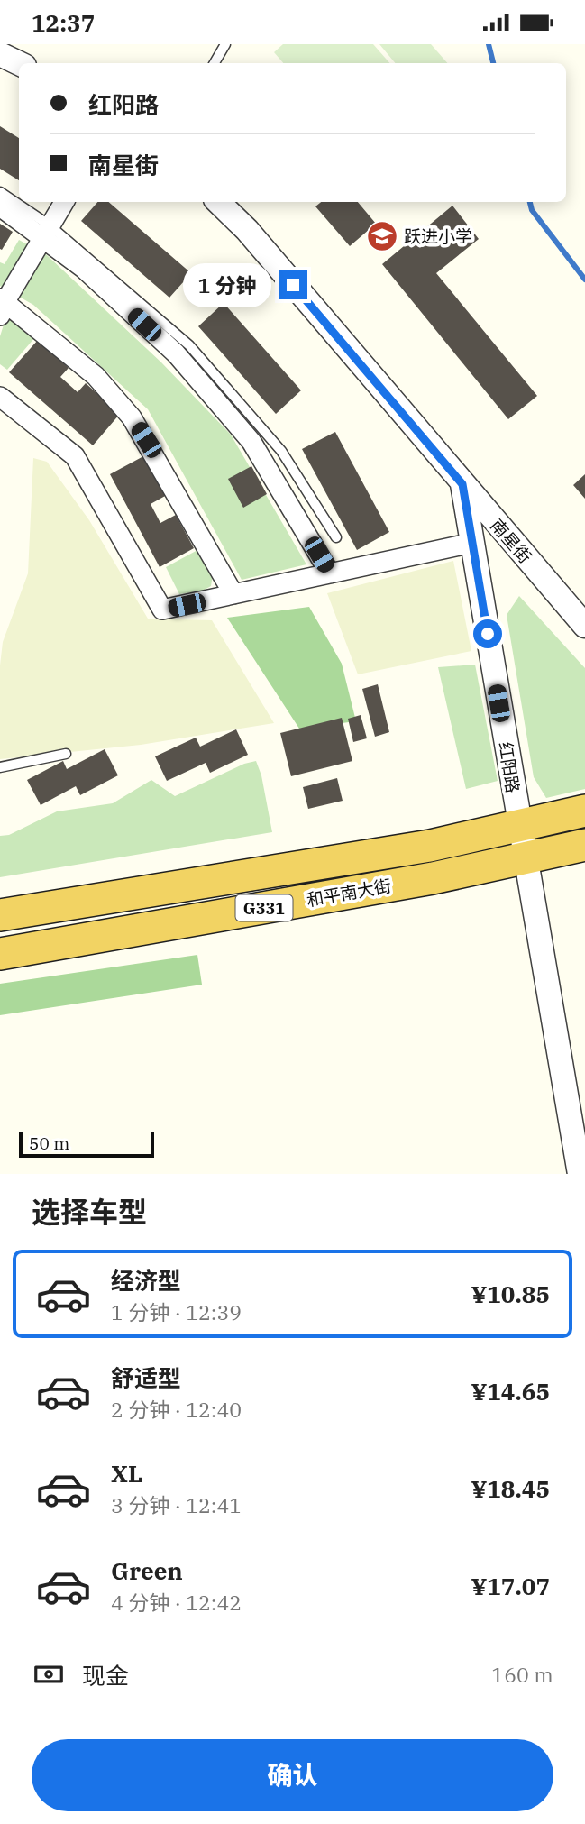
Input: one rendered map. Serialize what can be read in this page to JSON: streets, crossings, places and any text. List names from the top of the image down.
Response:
{
  "streets": {
    "highway": ["和平南大街", "G331"],
    "street": ["南星街", "红阳路"]
  },
  "crossings": [
    ["南星街", "红阳路"],
    ["红阳路", "和平南大街"]
  ],
  "places": {
    "school or university": ["跃进小学"]
  },
  "scale_bar": "50 m",
  "page": {
    "status": "12:37",
    "banner": ["红阳路", "南星街"],
    "bubble": "1 分钟",
    "scale": "50 m",
    "heading": "选择车型",
    "list": [
      {
        "name": "经济型",
        "note": "1 分钟 · 12:39",
        "value": "¥10.85"
      },
      {
        "name": "舒适型",
        "note": "2 分钟 · 12:40",
        "value": "¥14.65"
      },
      {
        "name": "XL",
        "note": "3 分钟 · 12:41",
        "value": "¥18.45"
      },
      {
        "name": "Green",
        "note": "4 分钟 · 12:42",
        "value": "¥17.07"
      }
    ],
    "pay": ["现金", "160 m"],
    "buttons": "确认"
  }
}
